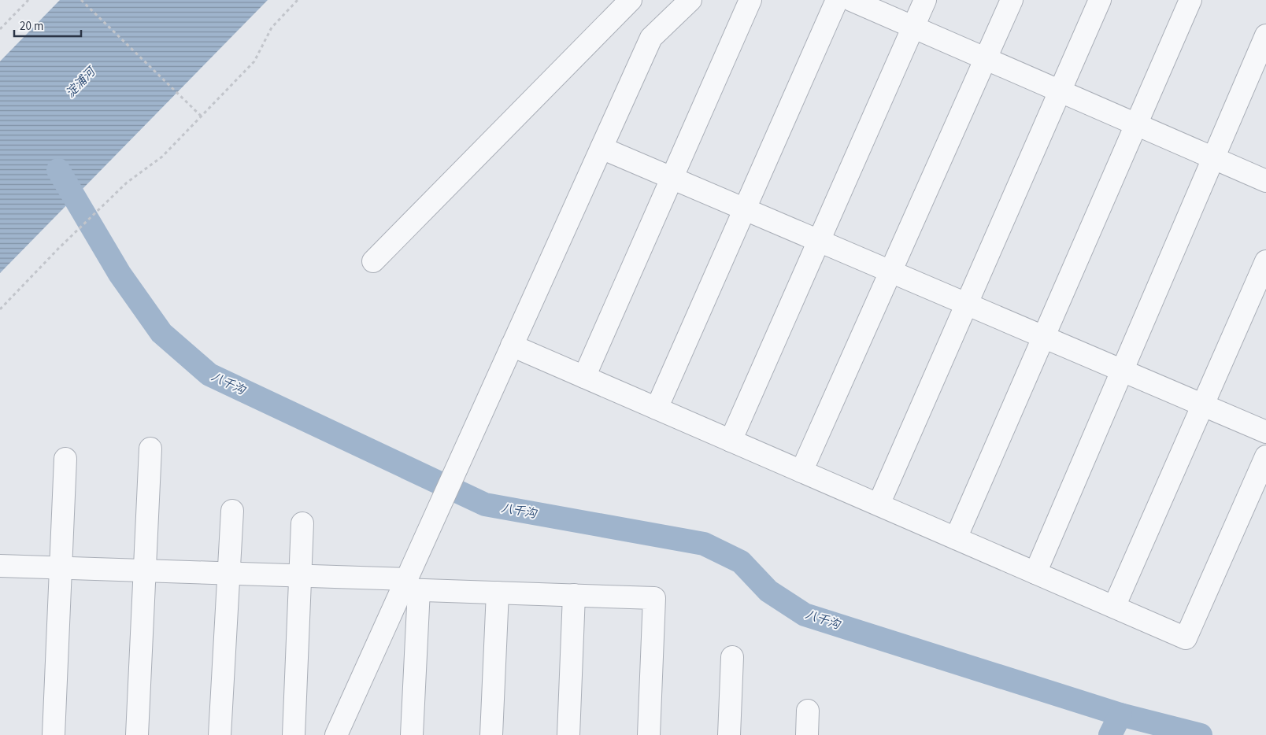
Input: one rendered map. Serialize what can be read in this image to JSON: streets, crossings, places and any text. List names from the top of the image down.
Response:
{
  "water": ["淀浦河", "八千沟"],
  "scale_bar": "20 m"
}
